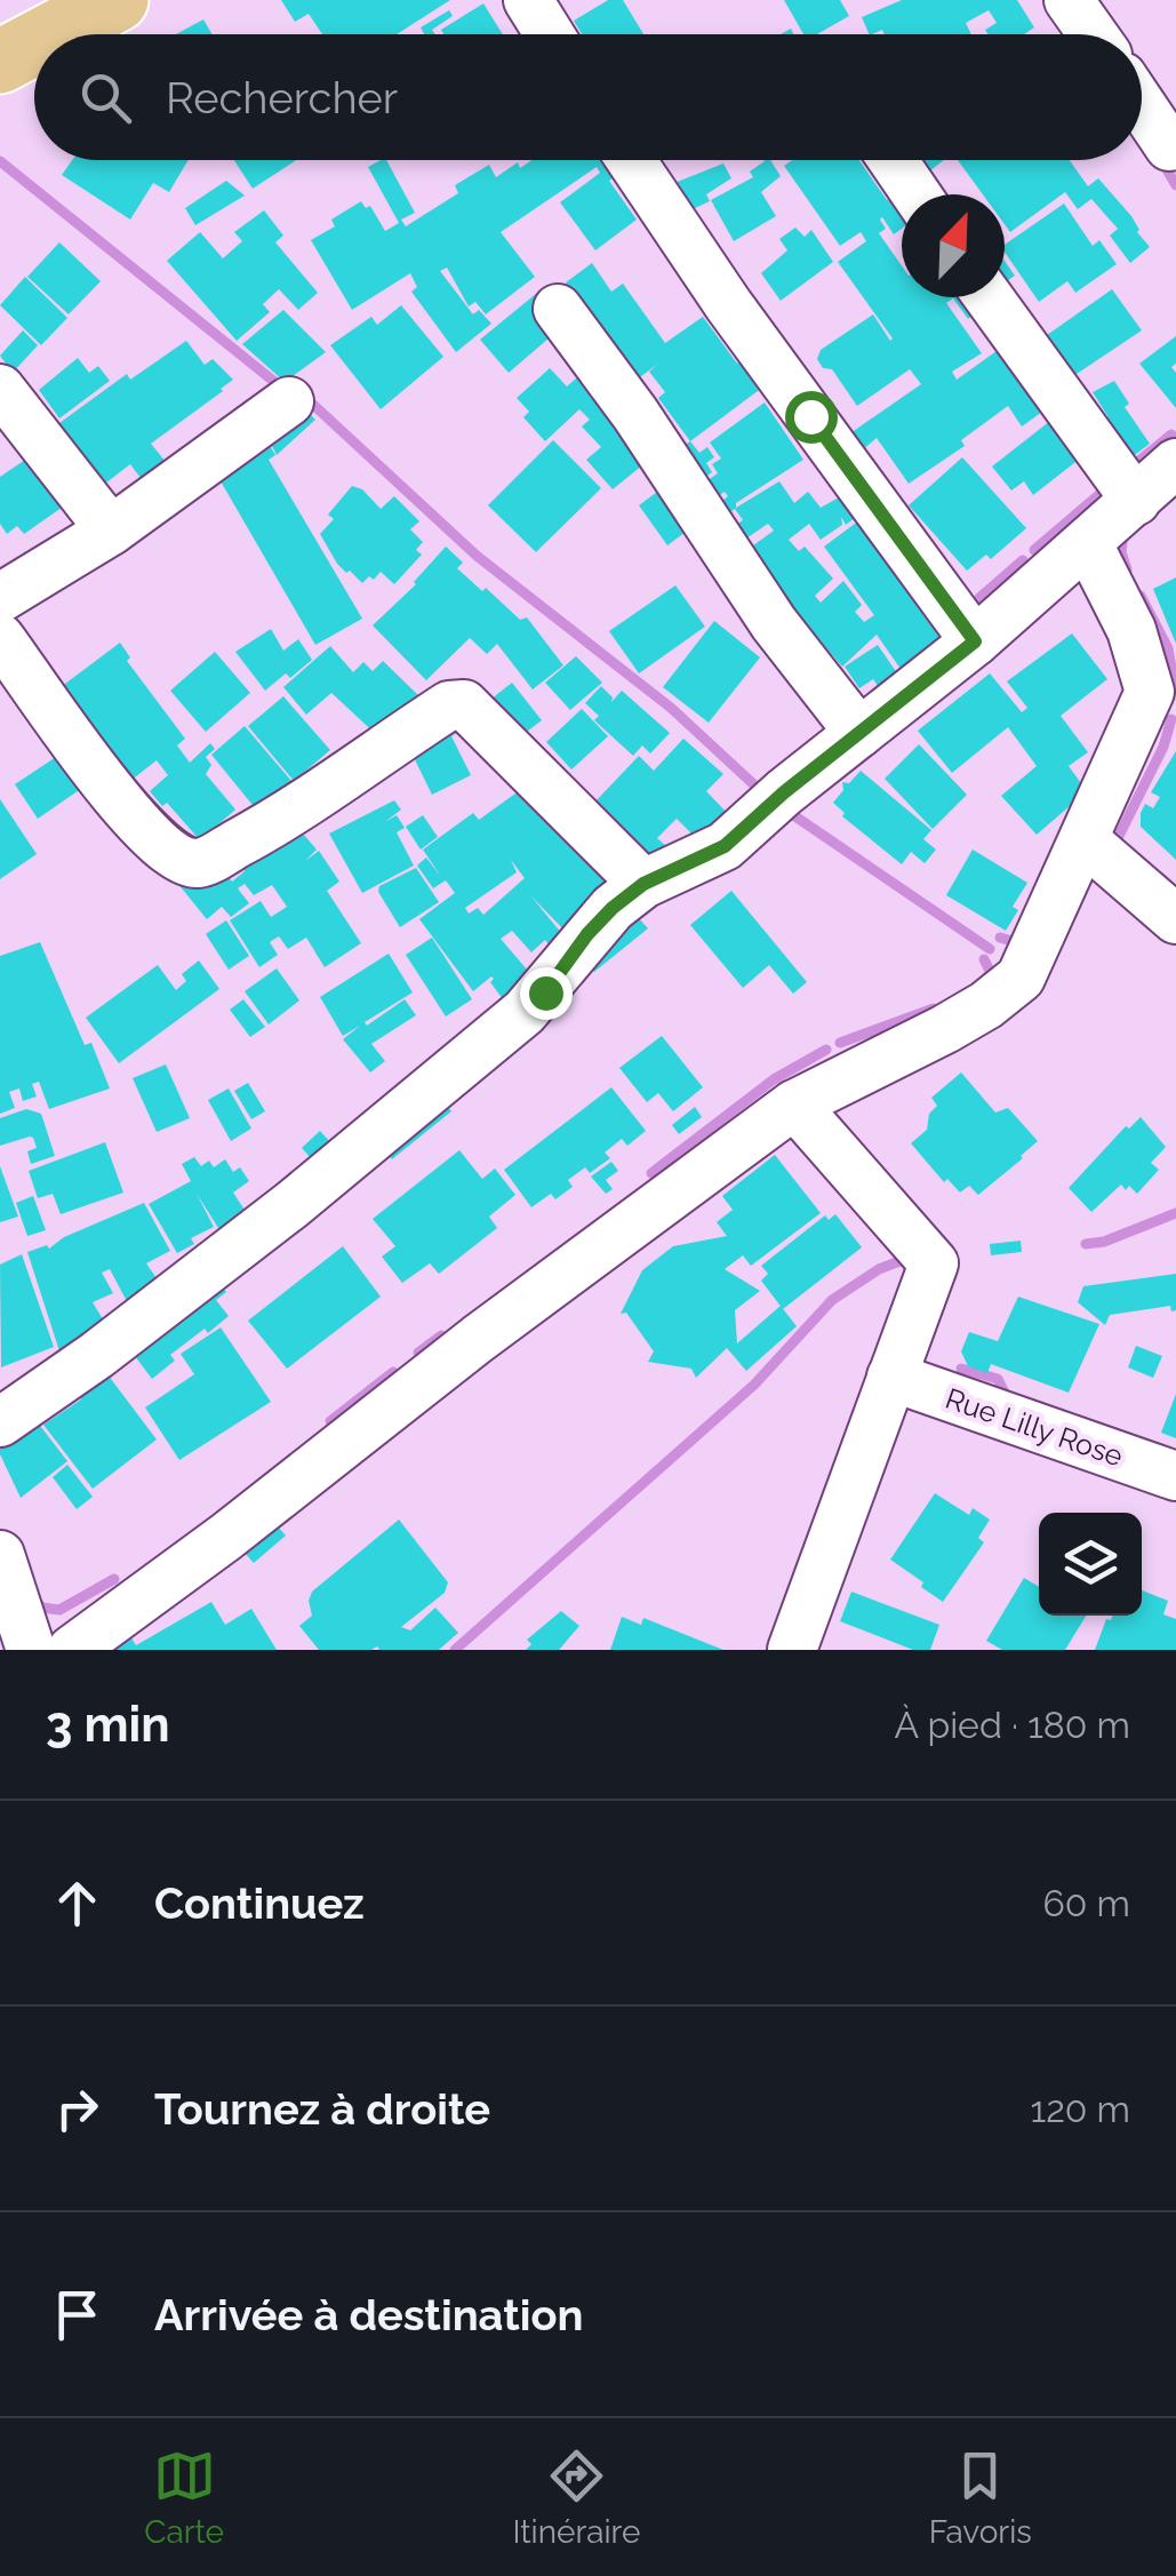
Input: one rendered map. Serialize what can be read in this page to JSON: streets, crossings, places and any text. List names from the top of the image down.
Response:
{
  "streets": {
    "street": ["Rue Lilly Rose"]
  },
  "north": "top right",
  "page": {
    "search": "Rechercher",
    "heading": ["3 min", "À pied · 180 m"],
    "list": [
      ["Continuez", "60 m"],
      ["Tournez à droite", "120 m"],
      "Arrivée à destination"
    ],
    "nav": ["Carte", "Itinéraire", "Favoris"]
  }
}
